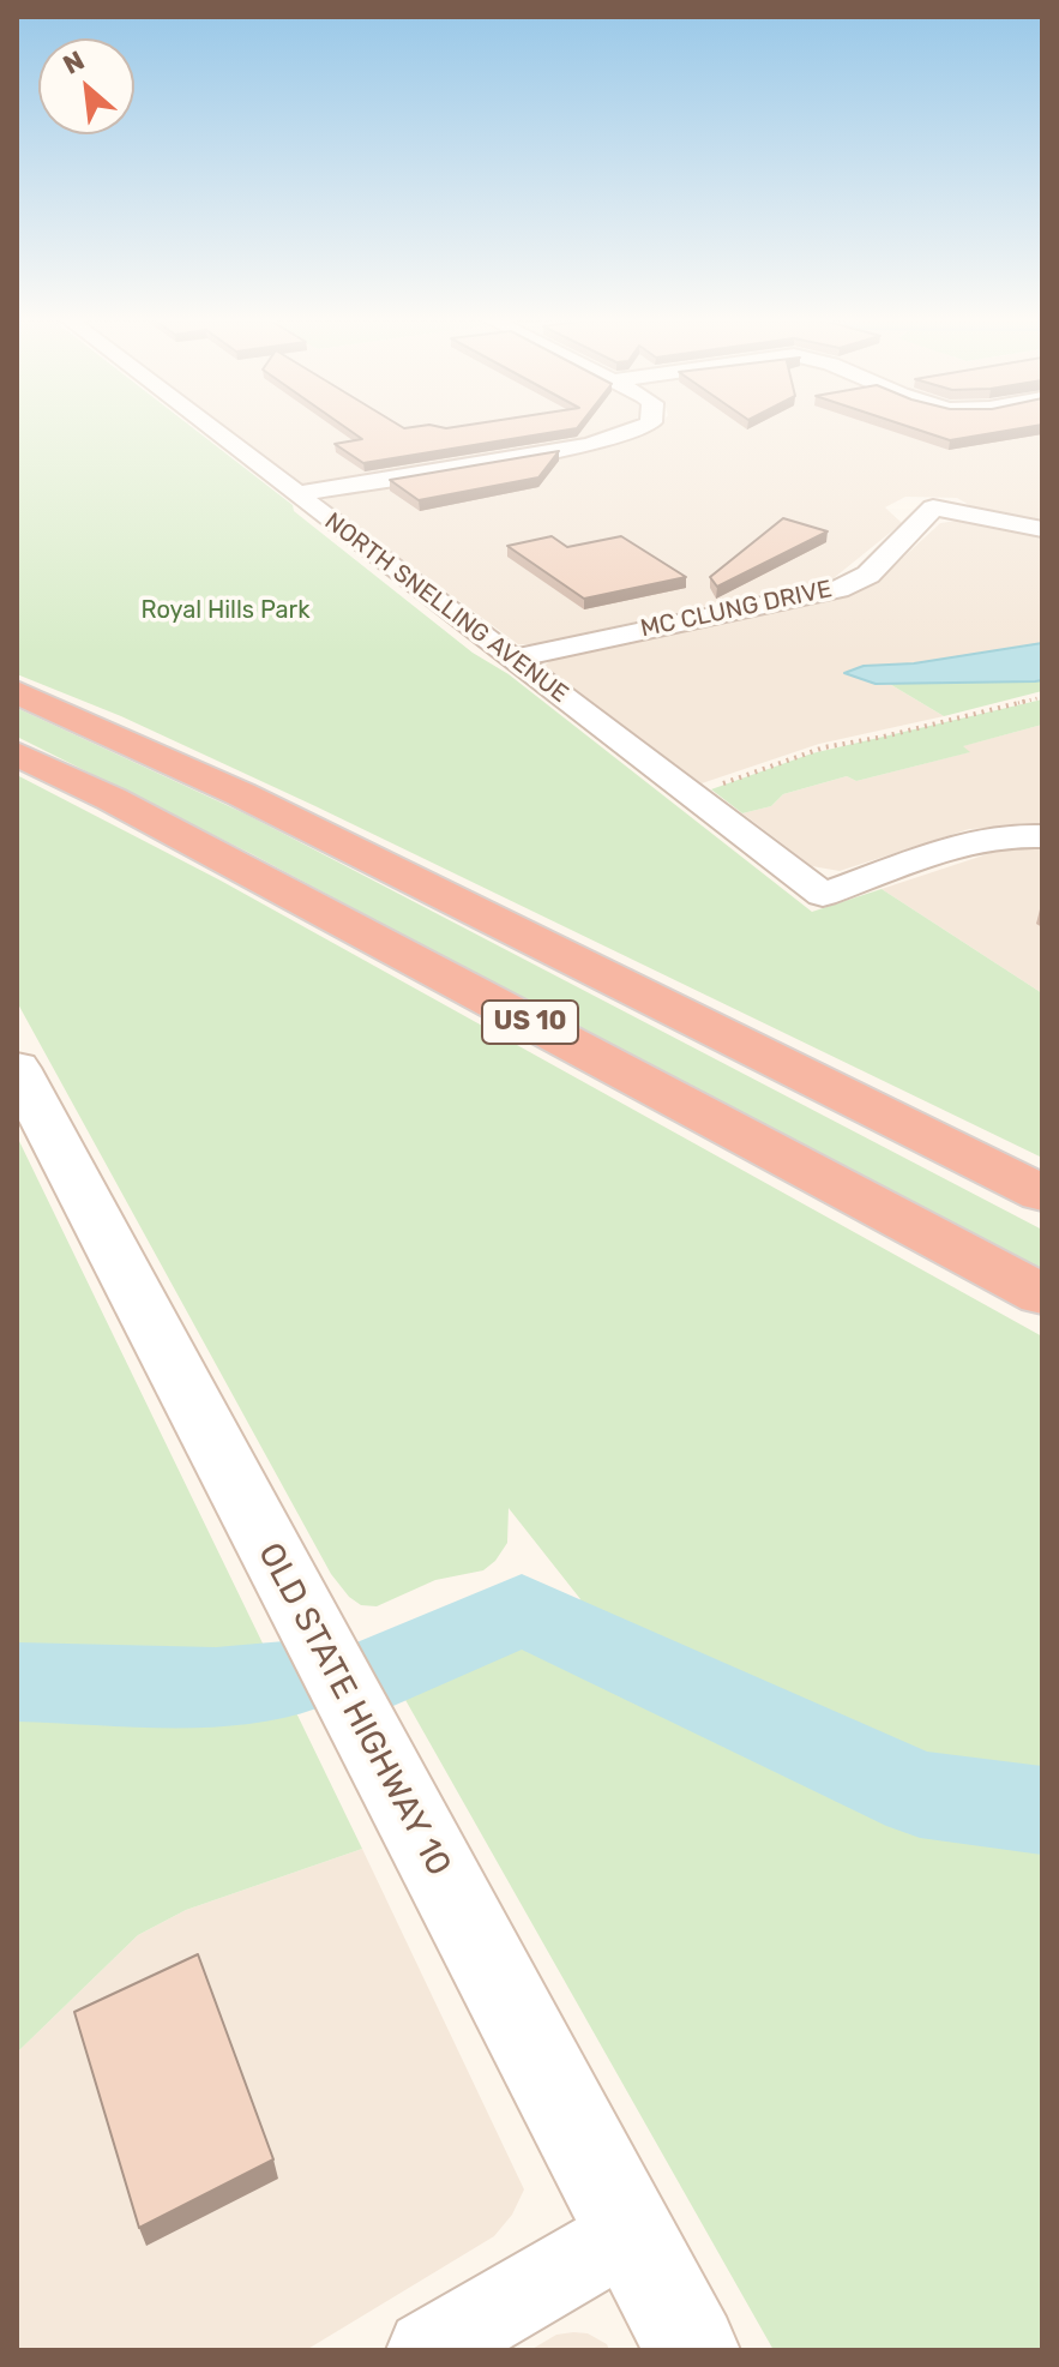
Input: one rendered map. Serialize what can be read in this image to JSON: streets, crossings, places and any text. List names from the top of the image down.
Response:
{
  "streets": {
    "highway": ["US 10"],
    "street": ["NORTH SNELLING AVENUE", "MC CLUNG DRIVE", "OLD STATE HIGHWAY 10"]
  },
  "crossings": [
    ["NORTH SNELLING AVENUE", "MC CLUNG DRIVE"]
  ],
  "parks": ["Royal Hills Park"],
  "north": "top left"
}
